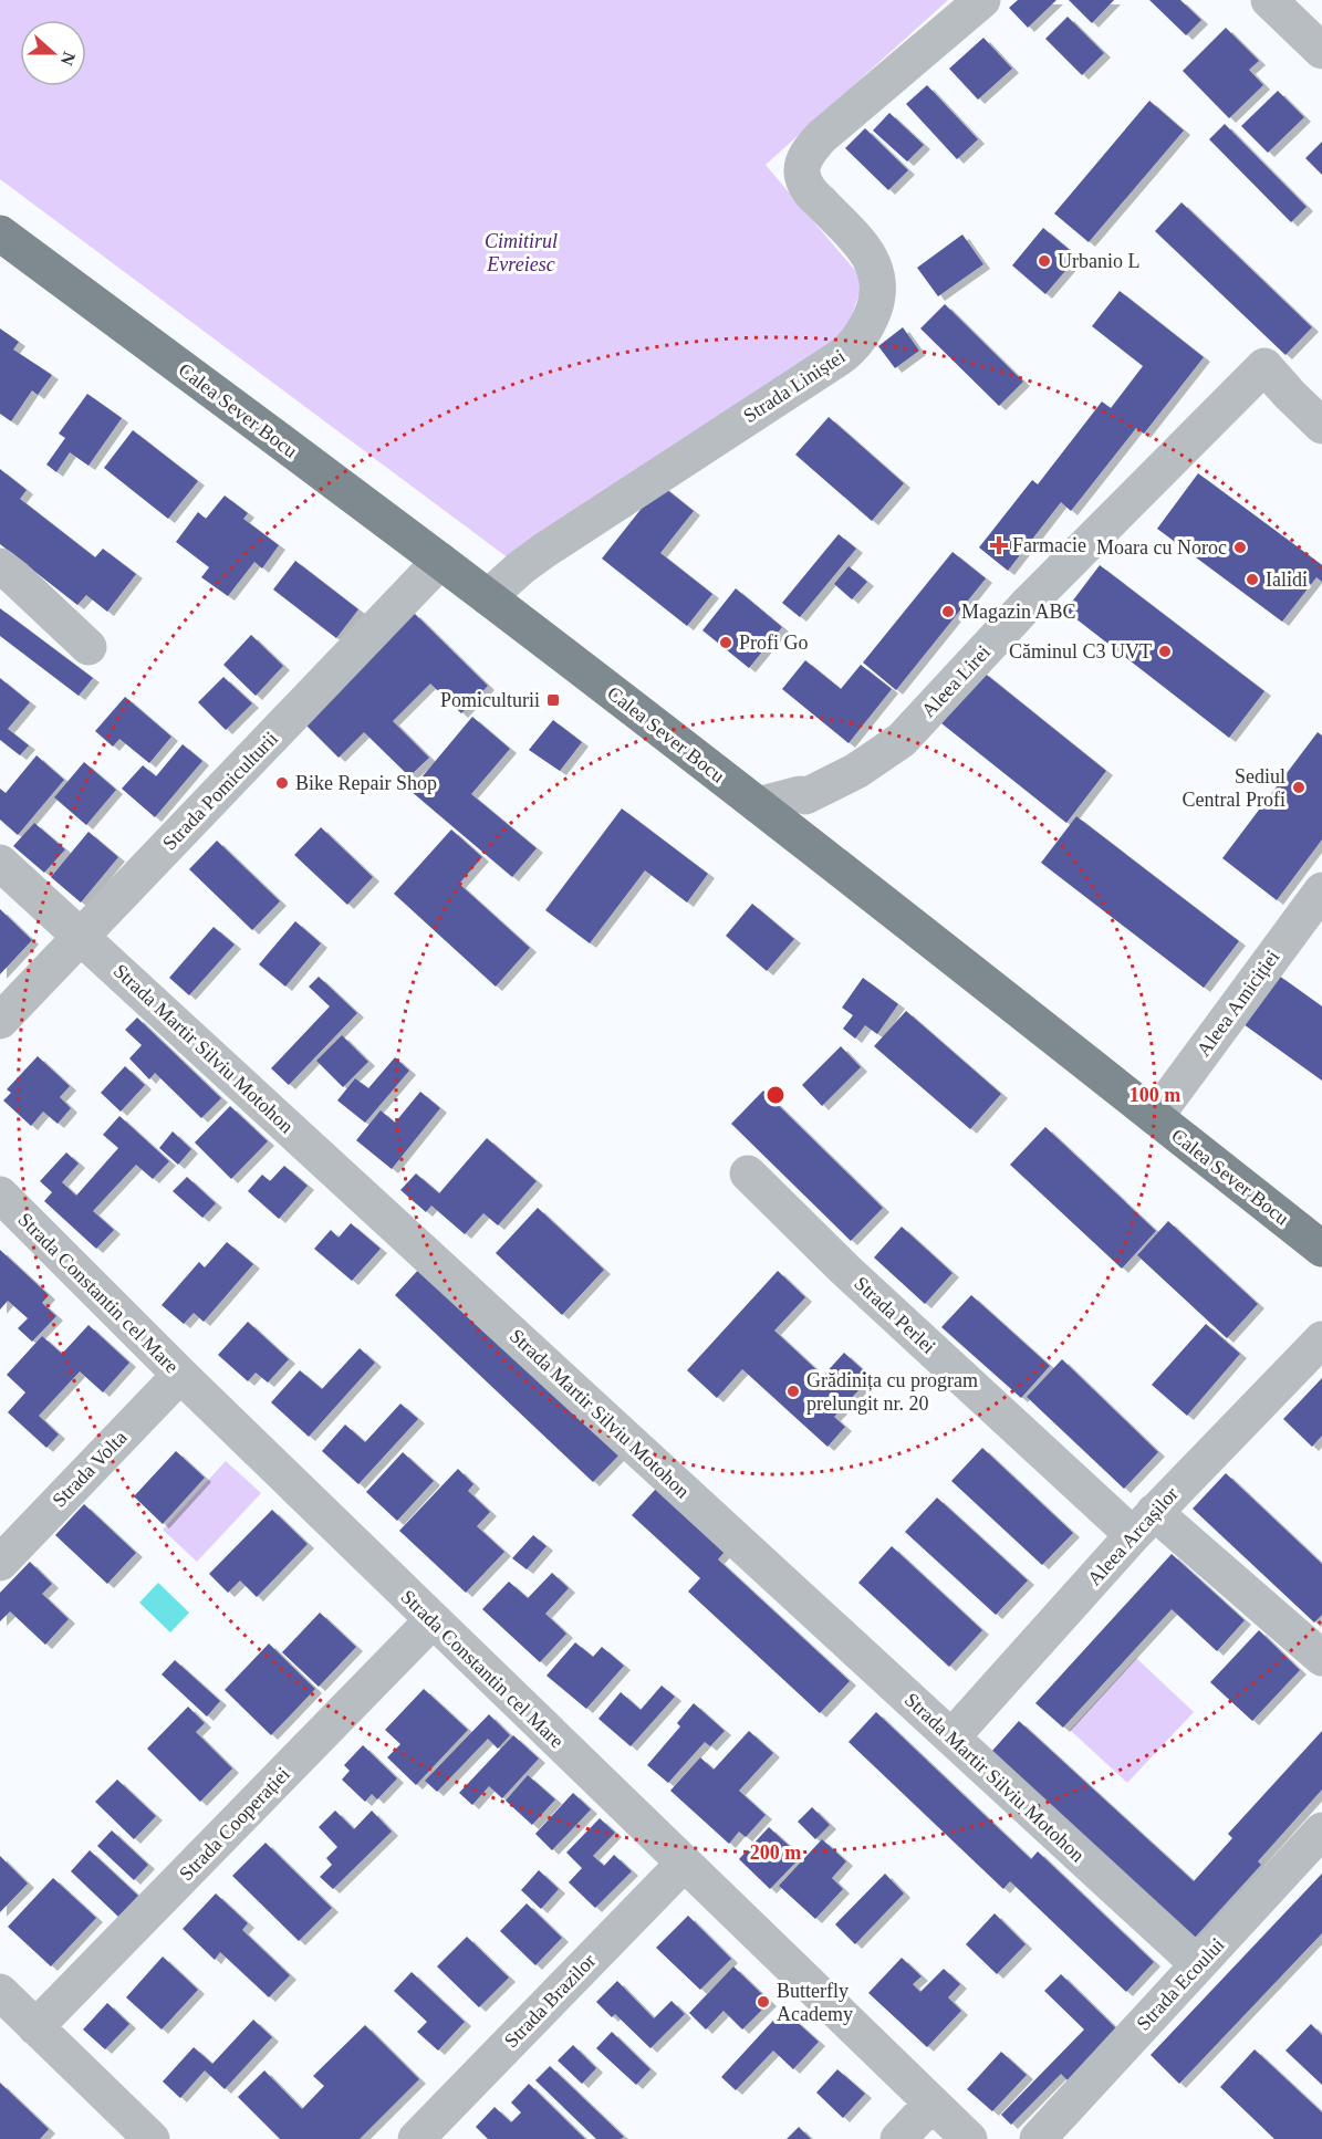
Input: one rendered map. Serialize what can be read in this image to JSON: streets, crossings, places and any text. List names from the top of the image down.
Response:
{
  "streets": {
    "main road": ["Calea Sever Bocu"],
    "street": [
      "Strada Liniștei",
      "Aleea Lirei",
      "Strada Pomiculturii",
      "Aleea Amiciției",
      "Strada Martir Silviu Motohon",
      "Strada Constantin cel Mare",
      "Strada Perlei",
      "Strada Volta",
      "Aleea Arcașilor",
      "Strada Cooperației",
      "Strada Ecoului",
      "Strada Brazilor"
    ]
  },
  "crossings": [
    ["Strada Liniștei", "Calea Sever Bocu"],
    ["Calea Sever Bocu", "Aleea Lirei"],
    ["Calea Sever Bocu", "Strada Pomiculturii"],
    ["Calea Sever Bocu", "Aleea Amiciției"],
    ["Strada Pomiculturii", "Strada Martir Silviu Motohon"],
    ["Strada Martir Silviu Motohon", "Aleea Arcașilor"],
    ["Strada Martir Silviu Motohon", "Strada Ecoului"],
    ["Strada Constantin cel Mare", "Strada Volta"],
    ["Strada Constantin cel Mare", "Strada Cooperației"],
    ["Strada Constantin cel Mare", "Strada Brazilor"],
    ["Strada Perlei", "Aleea Arcașilor"]
  ],
  "parks": ["Cimitirul Evreiesc"],
  "places": {
    "other": [
      "Urbanio L",
      "Moara cu Noroc",
      "Ialidi",
      "Magazin ABC",
      "Profi Go",
      "Căminul C3 UVT",
      "Bike Repair Shop",
      "Sediul Central Profi",
      "Grădinița cu program prelungit nr. 20",
      "Butterfly Academy"
    ],
    "health": ["Farmacie"],
    "transit": ["Pomiculturii"]
  },
  "north": "right",
  "rings": ["100 m", "200 m"]
}
